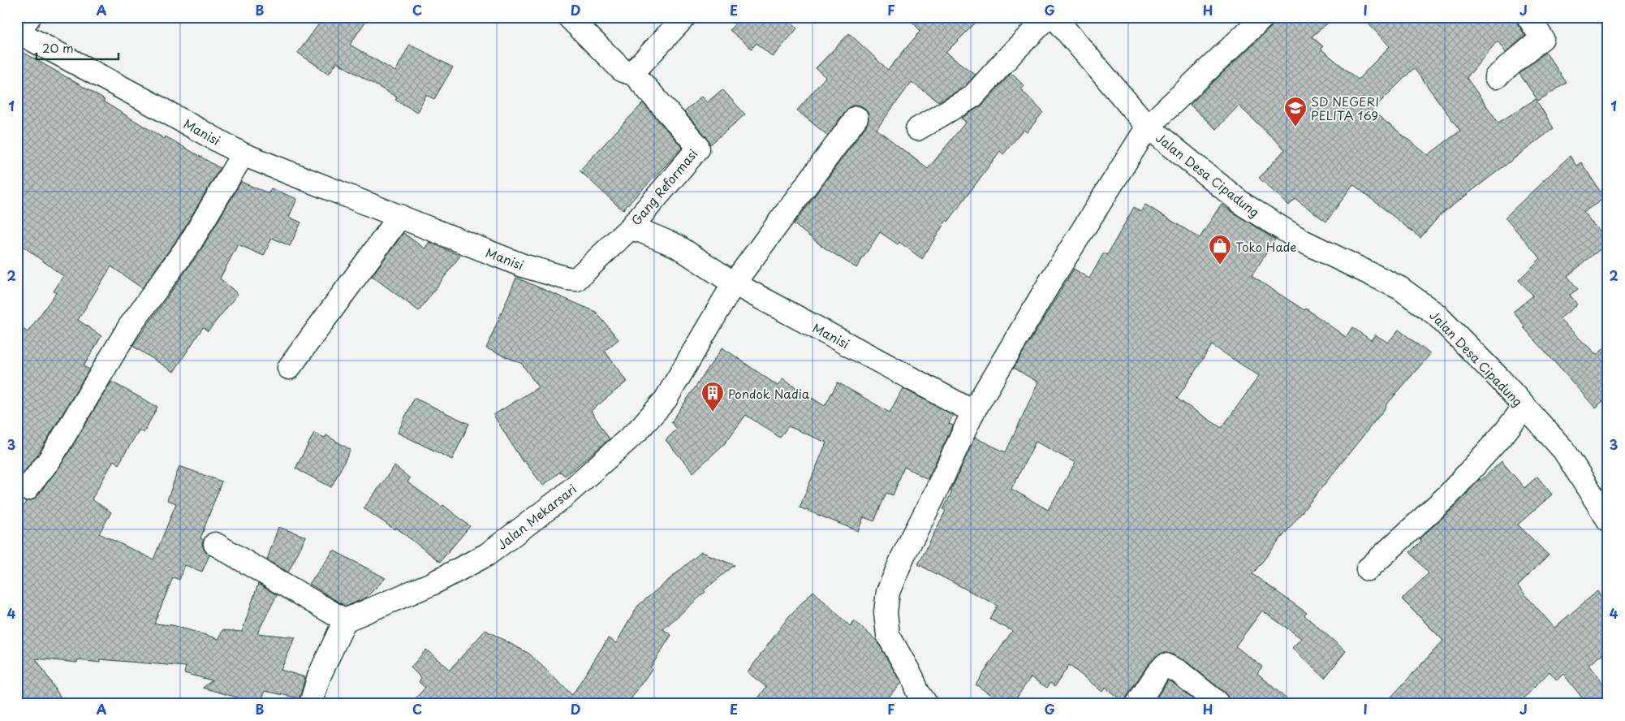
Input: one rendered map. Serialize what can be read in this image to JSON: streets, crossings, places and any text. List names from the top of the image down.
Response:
{
  "streets": {
    "street": [
      "Manisi",
      "Jalan Desa Cipadung",
      "Gang Reformasi",
      "Jalan Mekarsari"
    ]
  },
  "crossings": [
    ["Manisi", "Gang Reformasi"],
    ["Manisi", "Jalan Mekarsari"]
  ],
  "places": {
    "school or university": ["SD NEGERI PELITA 169"],
    "shop": ["Toko Hade"],
    "building": ["Pondok Nadia"]
  },
  "scale_bar": "20 m",
  "grid": {
    "columns": [
      "A",
      "B",
      "C",
      "D",
      "E",
      "F",
      "G",
      "H",
      "I",
      "J"
    ],
    "rows": [
      "1",
      "2",
      "3",
      "4"
    ]
  }
}
